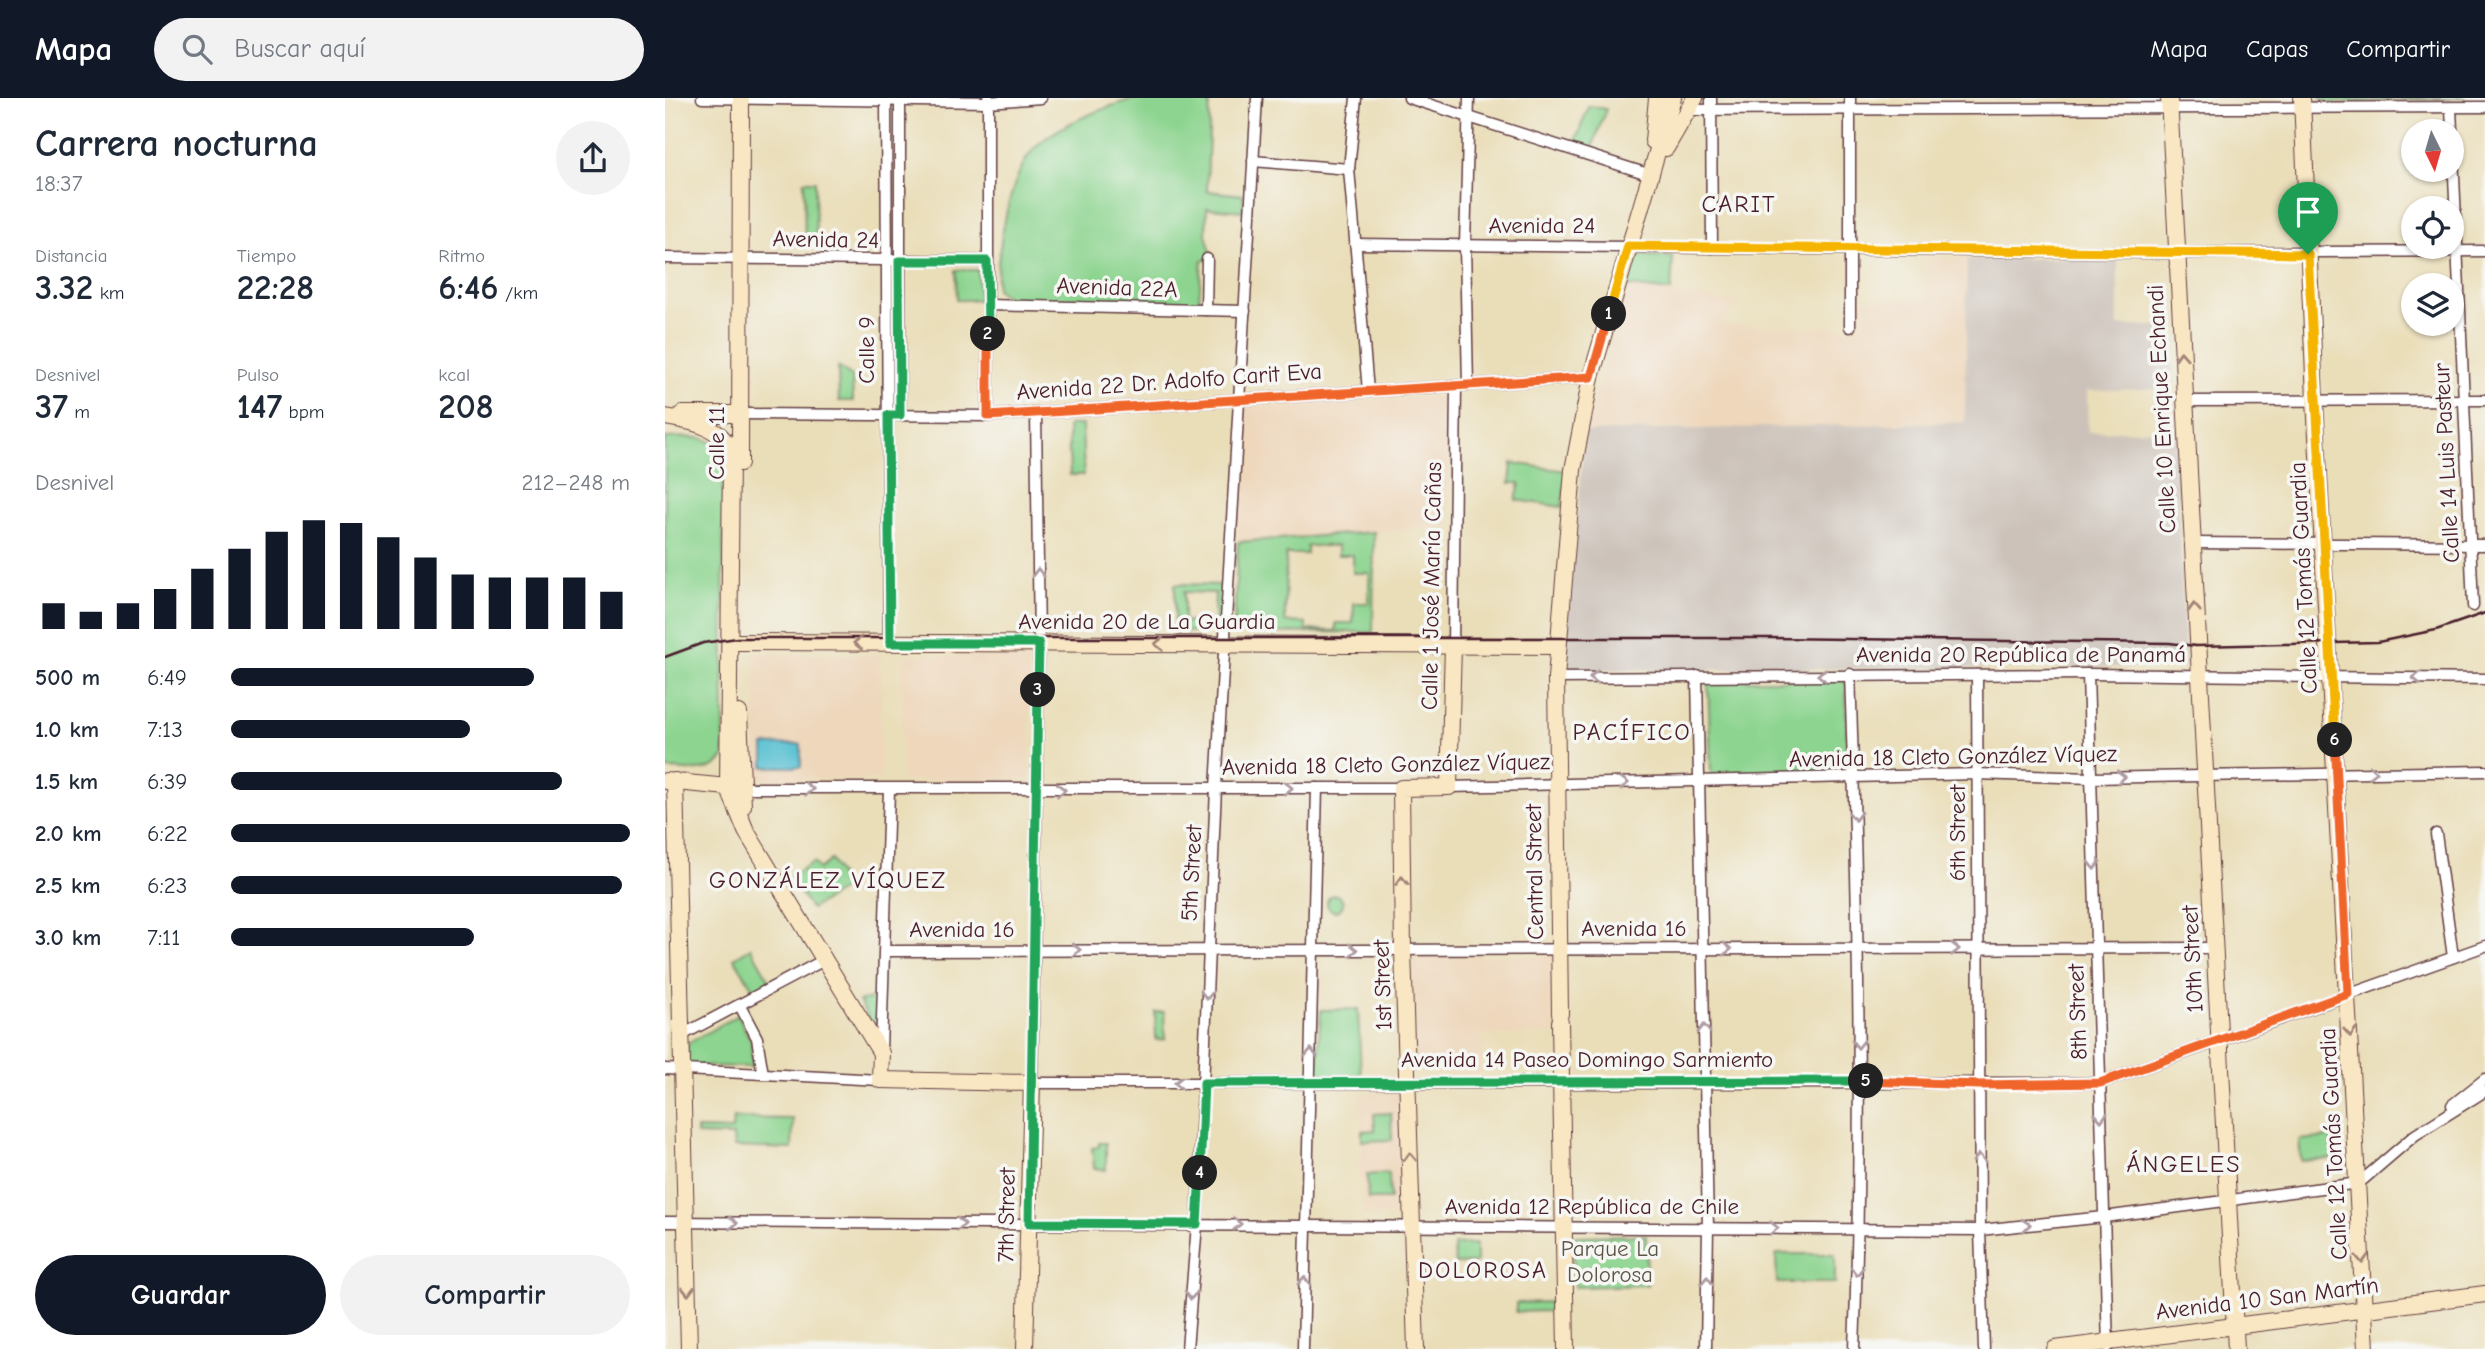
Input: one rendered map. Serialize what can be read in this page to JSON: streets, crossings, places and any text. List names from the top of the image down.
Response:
{
  "streets": {
    "street": [
      "Avenida 24",
      "Avenida 22A",
      "Calle 9",
      "Avenida 22 Dr. Adolfo Carit Eva",
      "Calle 10 Enrique Echandi",
      "Calle 11",
      "Calle 14 Luis Pasteur",
      "Calle 12 Tomás Guardia",
      "Calle 1 José María Cañas",
      "Avenida 20 de La Guardia",
      "Avenida 20 República de Panamá",
      "Avenida 18 Cleto González Víquez",
      "6th Street",
      "Central Street",
      "5th Street",
      "Avenida 16",
      "10th Street",
      "1st Street",
      "8th Street",
      "Avenida 14 Paseo Domingo Sarmiento",
      "Avenida 12 República de Chile",
      "7th Street",
      "Avenida 10 San Martín"
    ]
  },
  "crossings": [
    ["Avenida 24", "Calle 9"],
    ["Avenida 24", "Calle 10 Enrique Echandi"],
    ["Avenida 24", "Calle 11"],
    ["Avenida 24", "Calle 12 Tomás Guardia"],
    ["Avenida 24", "Central Street"],
    ["Avenida 22A", "5th Street"],
    ["Calle 9", "Avenida 22 Dr. Adolfo Carit Eva"],
    ["Calle 9", "Avenida 20 de La Guardia"],
    ["Avenida 22 Dr. Adolfo Carit Eva", "Calle 11"],
    ["Avenida 22 Dr. Adolfo Carit Eva", "Calle 1 José María Cañas"],
    ["Avenida 22 Dr. Adolfo Carit Eva", "Central Street"],
    ["Avenida 22 Dr. Adolfo Carit Eva", "5th Street"],
    ["Calle 10 Enrique Echandi", "Avenida 20 República de Panamá"],
    ["Calle 10 Enrique Echandi", "10th Street"],
    ["Calle 11", "Avenida 20 de La Guardia"],
    ["Calle 11", "Avenida 18 Cleto González Víquez"],
    ["Calle 12 Tomás Guardia", "Avenida 20 República de Panamá"],
    ["Calle 12 Tomás Guardia", "Avenida 18 Cleto González Víquez"],
    ["Calle 12 Tomás Guardia", "Avenida 14 Paseo Domingo Sarmiento"],
    ["Calle 12 Tomás Guardia", "Avenida 12 República de Chile"],
    ["Calle 12 Tomás Guardia", "Avenida 10 San Martín"],
    ["Calle 1 José María Cañas", "Avenida 20 de La Guardia"],
    ["Calle 1 José María Cañas", "Avenida 18 Cleto González Víquez"],
    ["Avenida 20 de La Guardia", "Central Street"],
    ["Avenida 20 de La Guardia", "5th Street"],
    ["Avenida 20 República de Panamá", "6th Street"],
    ["Avenida 20 República de Panamá", "Central Street"],
    ["Avenida 20 República de Panamá", "10th Street"],
    ["Avenida 20 República de Panamá", "8th Street"],
    ["Avenida 18 Cleto González Víquez", "6th Street"],
    ["Avenida 18 Cleto González Víquez", "Central Street"],
    ["Avenida 18 Cleto González Víquez", "5th Street"],
    ["Avenida 18 Cleto González Víquez", "10th Street"],
    ["Avenida 18 Cleto González Víquez", "1st Street"],
    ["Avenida 18 Cleto González Víquez", "8th Street"],
    ["6th Street", "Avenida 16"],
    ["6th Street", "Avenida 14 Paseo Domingo Sarmiento"],
    ["6th Street", "Avenida 12 República de Chile"],
    ["Central Street", "Avenida 16"],
    ["Central Street", "Avenida 14 Paseo Domingo Sarmiento"],
    ["Central Street", "Avenida 12 República de Chile"],
    ["5th Street", "Avenida 16"],
    ["5th Street", "Avenida 14 Paseo Domingo Sarmiento"],
    ["5th Street", "Avenida 12 República de Chile"],
    ["Avenida 16", "10th Street"],
    ["Avenida 16", "1st Street"],
    ["Avenida 16", "8th Street"],
    ["10th Street", "Avenida 14 Paseo Domingo Sarmiento"],
    ["10th Street", "Avenida 12 República de Chile"],
    ["10th Street", "Avenida 10 San Martín"],
    ["1st Street", "Avenida 14 Paseo Domingo Sarmiento"],
    ["1st Street", "Avenida 12 República de Chile"],
    ["8th Street", "Avenida 14 Paseo Domingo Sarmiento"],
    ["8th Street", "Avenida 12 República de Chile"],
    ["8th Street", "Avenida 10 San Martín"],
    ["Avenida 14 Paseo Domingo Sarmiento", "7th Street"],
    ["Avenida 12 República de Chile", "7th Street"]
  ],
  "one_way": [
    "Calle 10 Enrique Echandi",
    "Avenida 20 de La Guardia",
    "Avenida 20 República de Panamá",
    "Avenida 18 Cleto González Víquez",
    "Avenida 16",
    "8th Street",
    "Avenida 12 República de Chile"
  ],
  "districts": [
    "CARIT",
    "PACÍFICO",
    "GONZÁLEZ VÍQUEZ",
    "ÁNGELES",
    "DOLOROSA"
  ],
  "parks": ["Parque La Dolorosa"],
  "north": "bottom",
  "page": {
    "header": "Mapa",
    "search": "Buscar aquí",
    "nav": ["Mapa", "Capas", "Compartir"],
    "heading": ["Carrera nocturna", "18:37"],
    "stats": [
      ["Distancia", "3.32 km"],
      ["Tiempo", "22:28"],
      ["Ritmo", "6:46 /km"],
      ["Desnivel", "37 m"],
      ["Pulso", "147 bpm"],
      ["kcal", "208"]
    ],
    "pins": [
      "1",
      "2",
      "3",
      "6",
      "5",
      "4"
    ],
    "chart": ["Desnivel", "212–248 m"],
    "list": [
      {
        "name": "500 m",
        "note": "6:49"
      },
      {
        "name": "1.0 km",
        "note": "7:13"
      },
      {
        "name": "1.5 km",
        "note": "6:39"
      },
      {
        "name": "2.0 km",
        "note": "6:22"
      },
      {
        "name": "2.5 km",
        "note": "6:23"
      },
      {
        "name": "3.0 km",
        "note": "7:11"
      }
    ],
    "buttons": ["Guardar", "Compartir"]
  }
}
